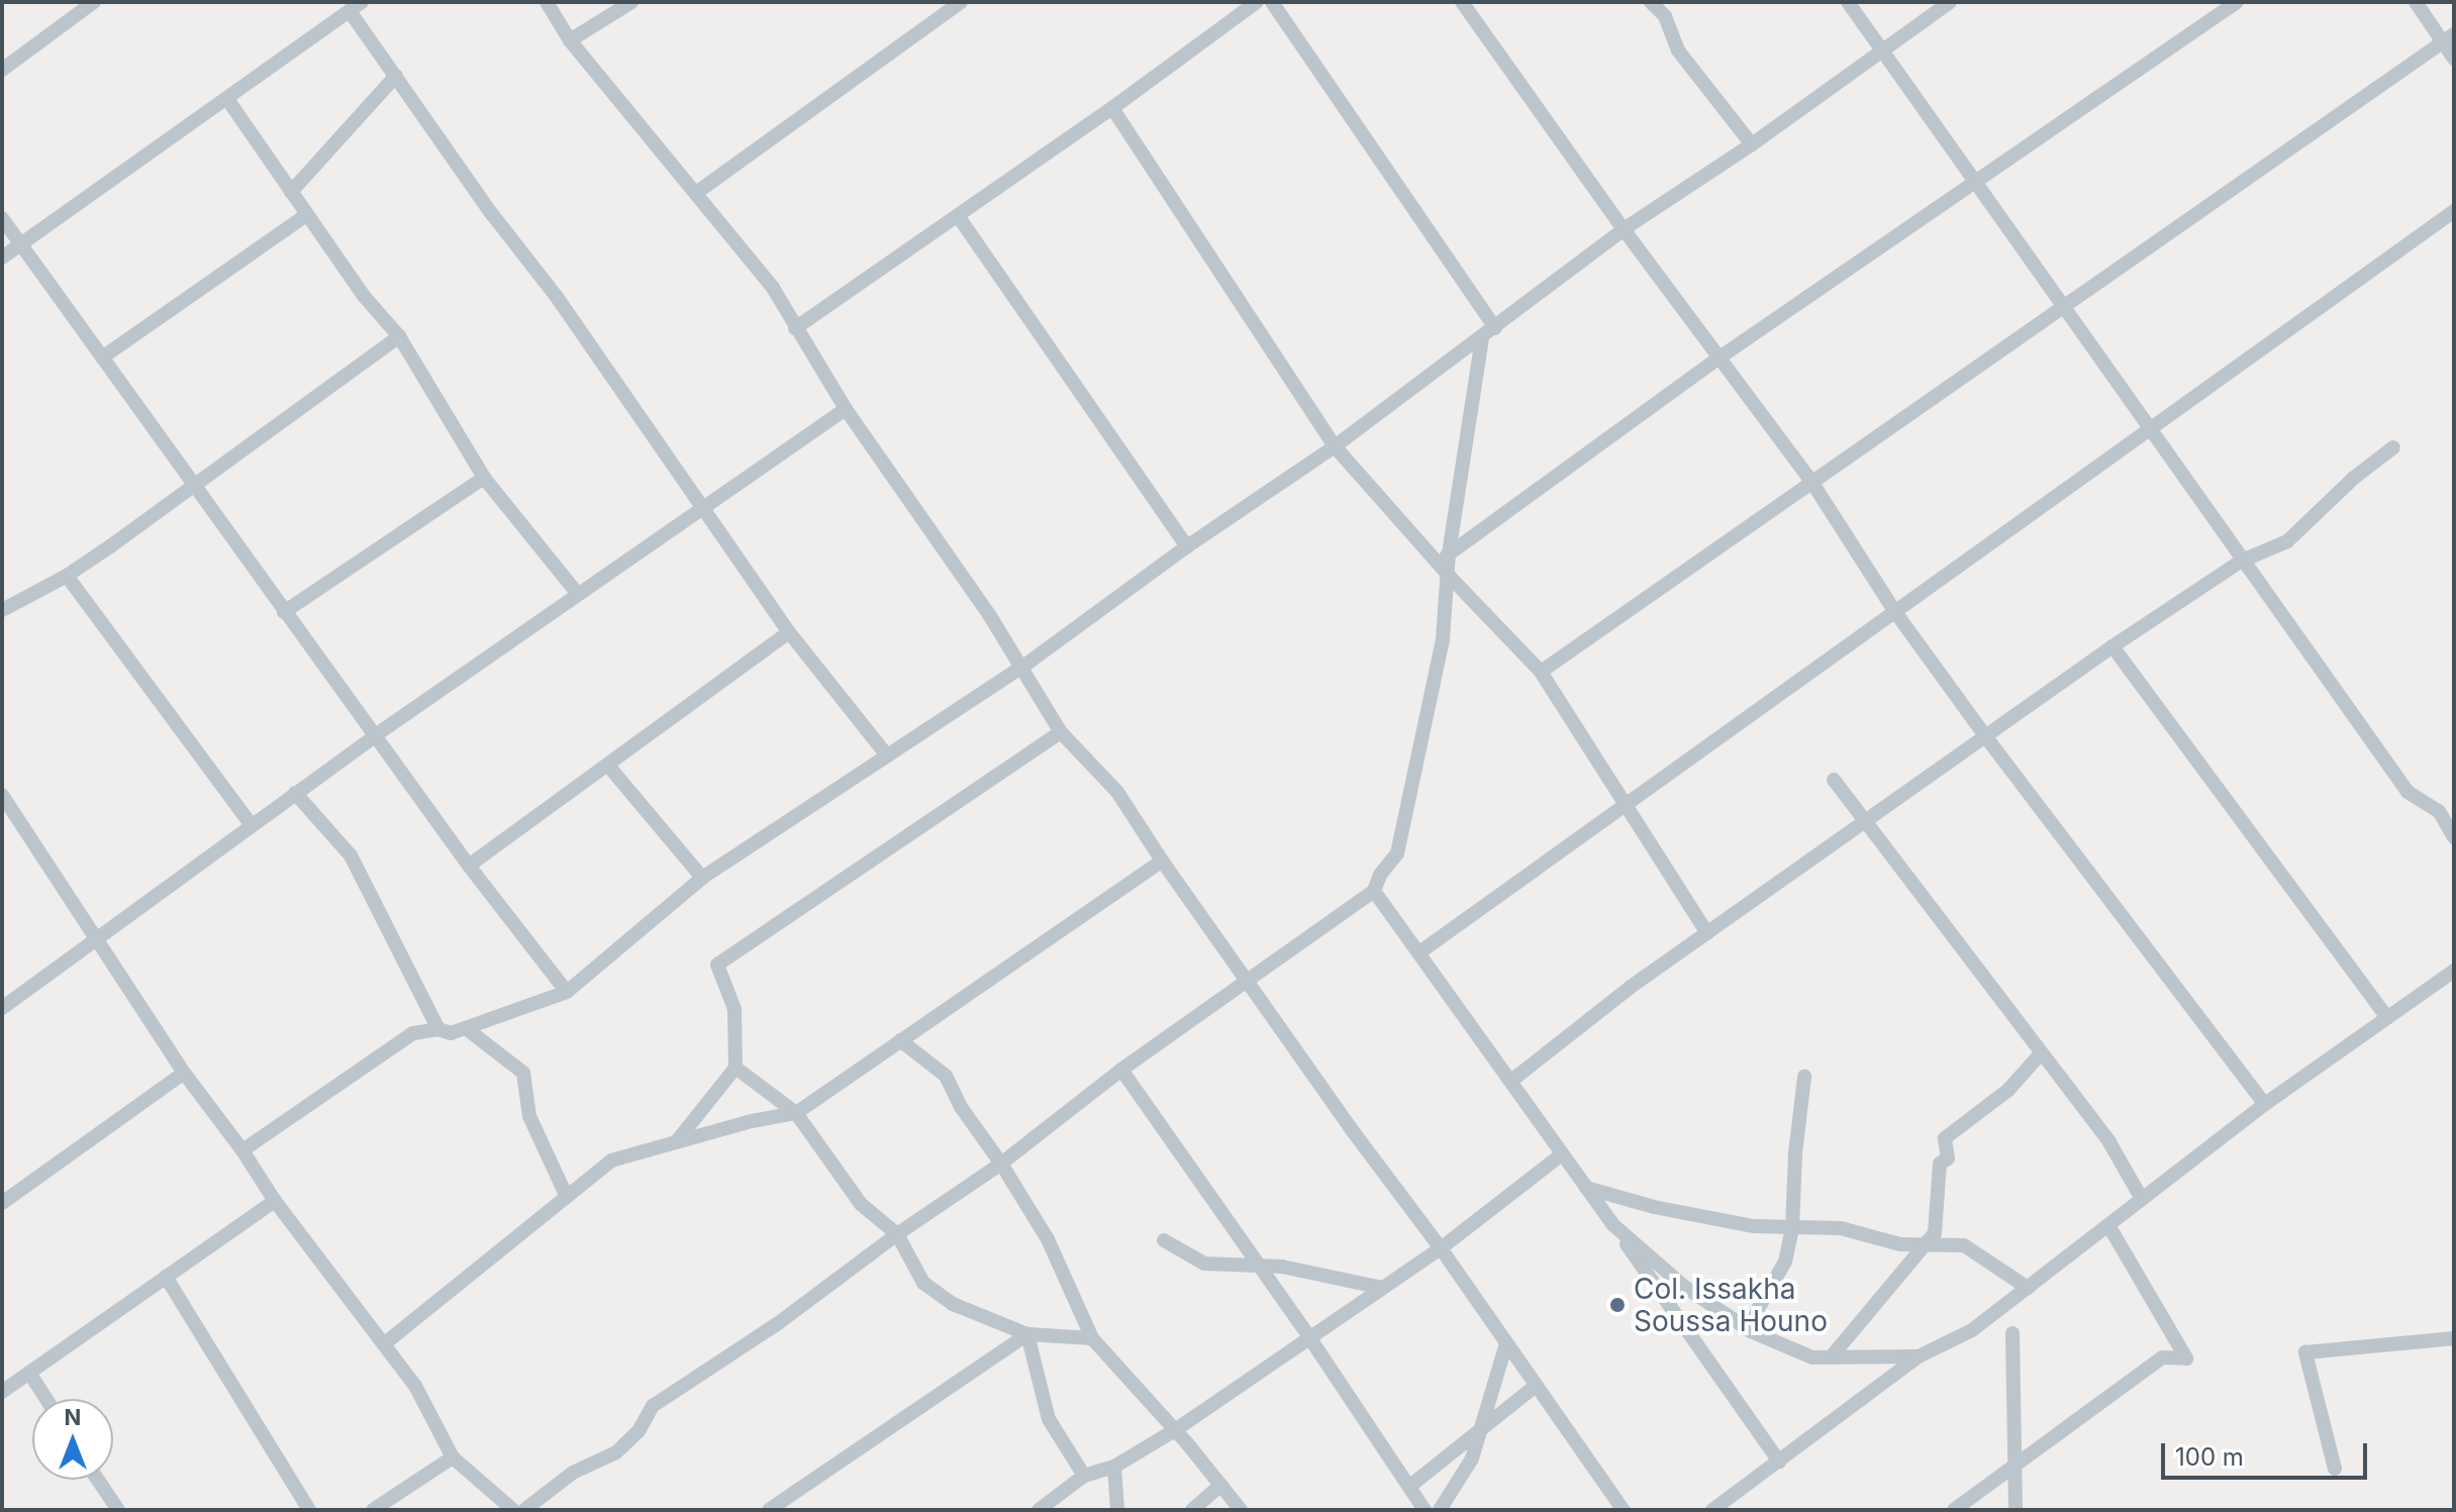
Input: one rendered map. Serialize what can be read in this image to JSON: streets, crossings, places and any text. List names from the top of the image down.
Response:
{
  "places": ["Col. Issakha Soussa Houno"],
  "scale_bar": "100 m",
  "north": "top"
}
